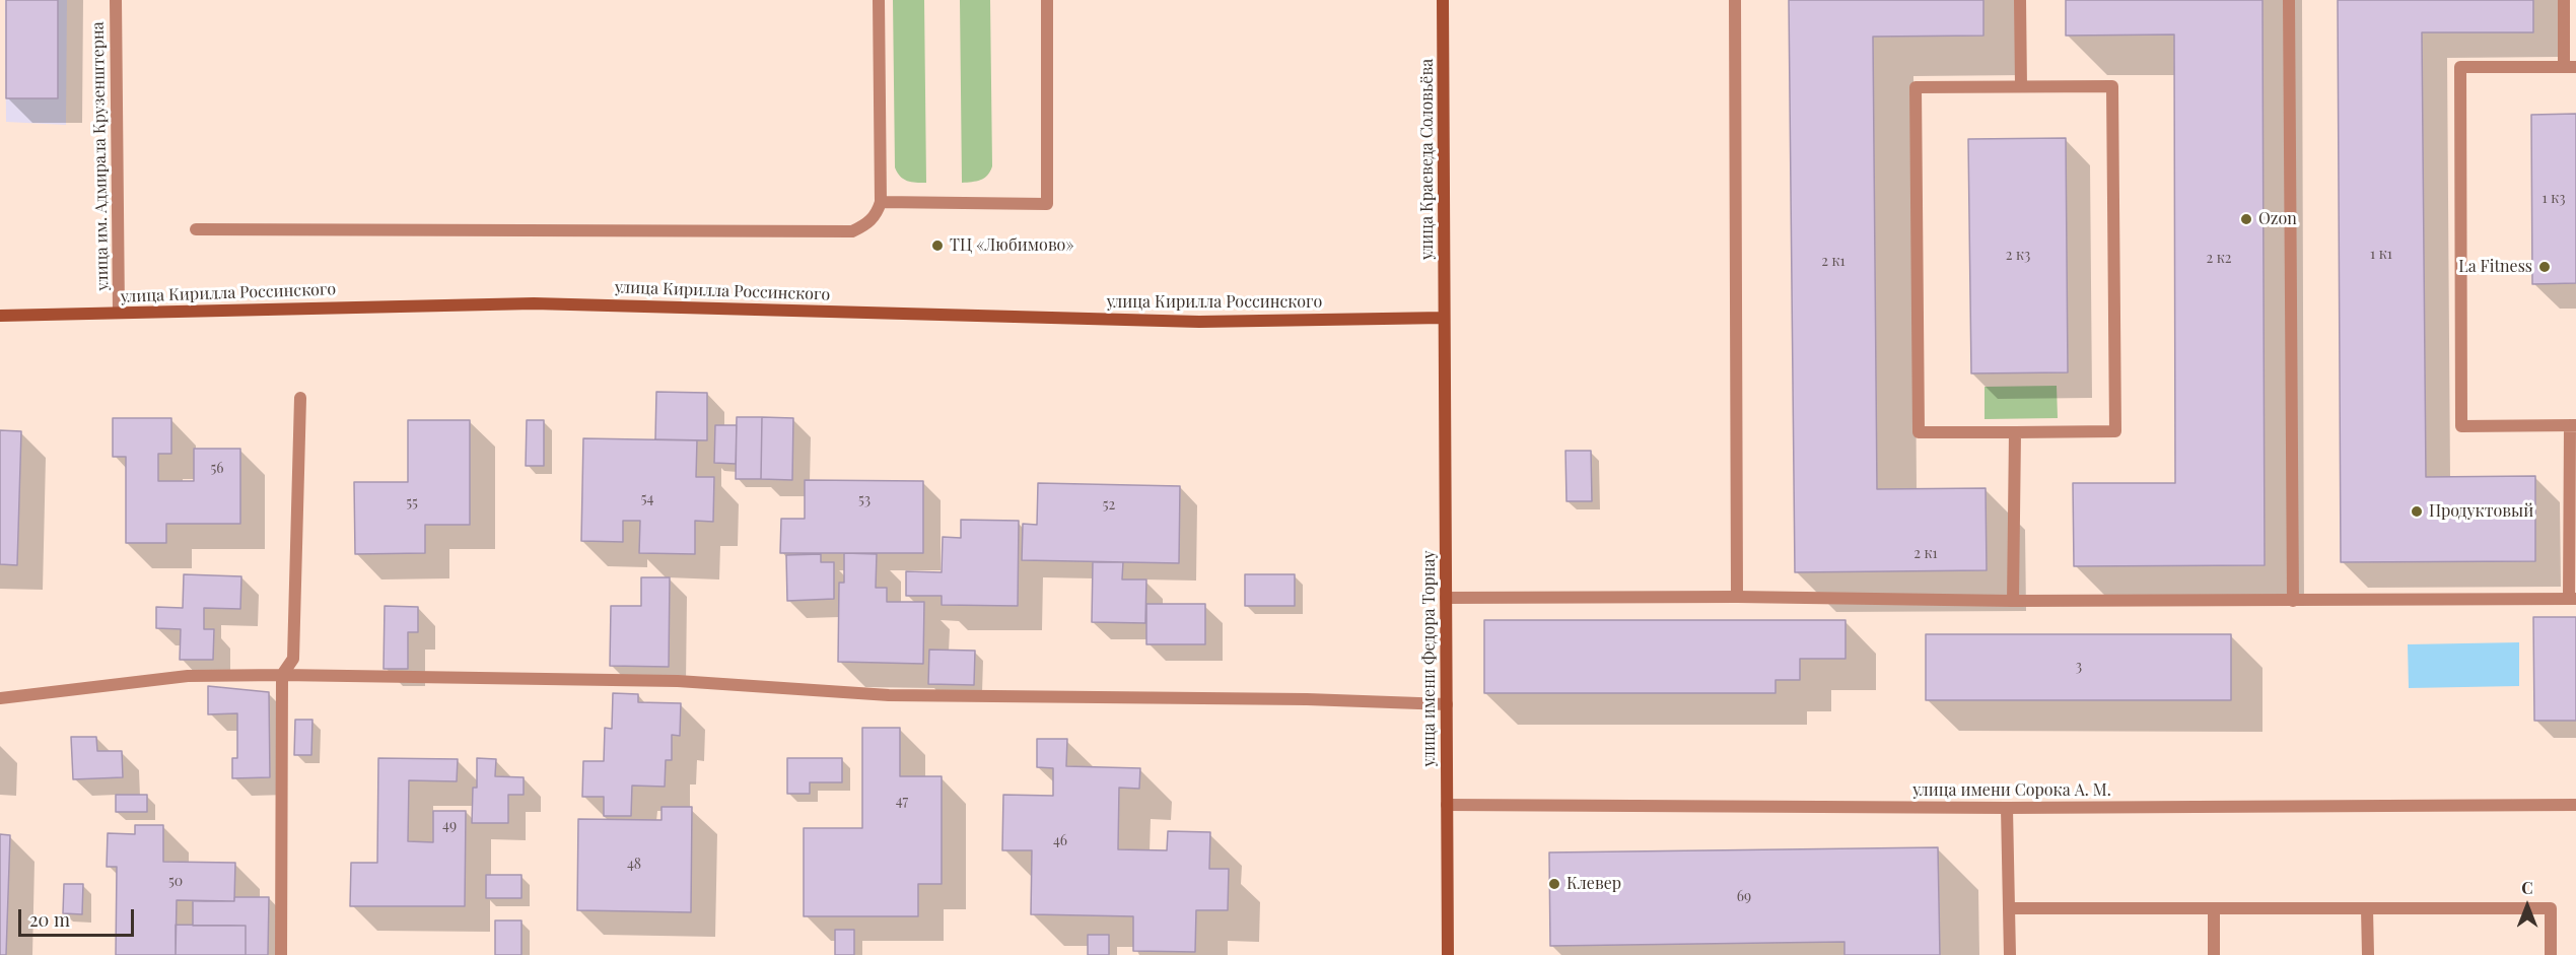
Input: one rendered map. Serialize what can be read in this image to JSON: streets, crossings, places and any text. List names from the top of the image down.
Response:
{
  "streets": {
    "main road": ["улица Краеведа Соловьёва", "улица Кирилла Россинского", "улица имени Федора Торнау"],
    "street": ["улица им. Адмирала Крузенштерна", "улица имени Сорока А. М."]
  },
  "crossings": [
    ["улица им. Адмирала Крузенштерна", "улица Кирилла Россинского"],
    ["улица Краеведа Соловьёва", "улица Кирилла Россинского"],
    ["улица Краеведа Соловьёва", "улица имени Федора Торнау"],
    ["улица имени Федора Торнау", "улица имени Сорока А. М."]
  ],
  "places": [
    "Ozon",
    "ТЦ «Любимово»",
    "La Fitness",
    "Продуктовый",
    "Клевер"
  ],
  "house_numbers": [
    "1 к3",
    "1 к1",
    "2 к3",
    "2 к2",
    "2 к1",
    "56",
    "54",
    "53",
    "55",
    "52",
    "2 к1",
    "3",
    "47",
    "49",
    "46",
    "48",
    "50",
    "69"
  ],
  "scale_bar": "20 m",
  "north": "top"
}
